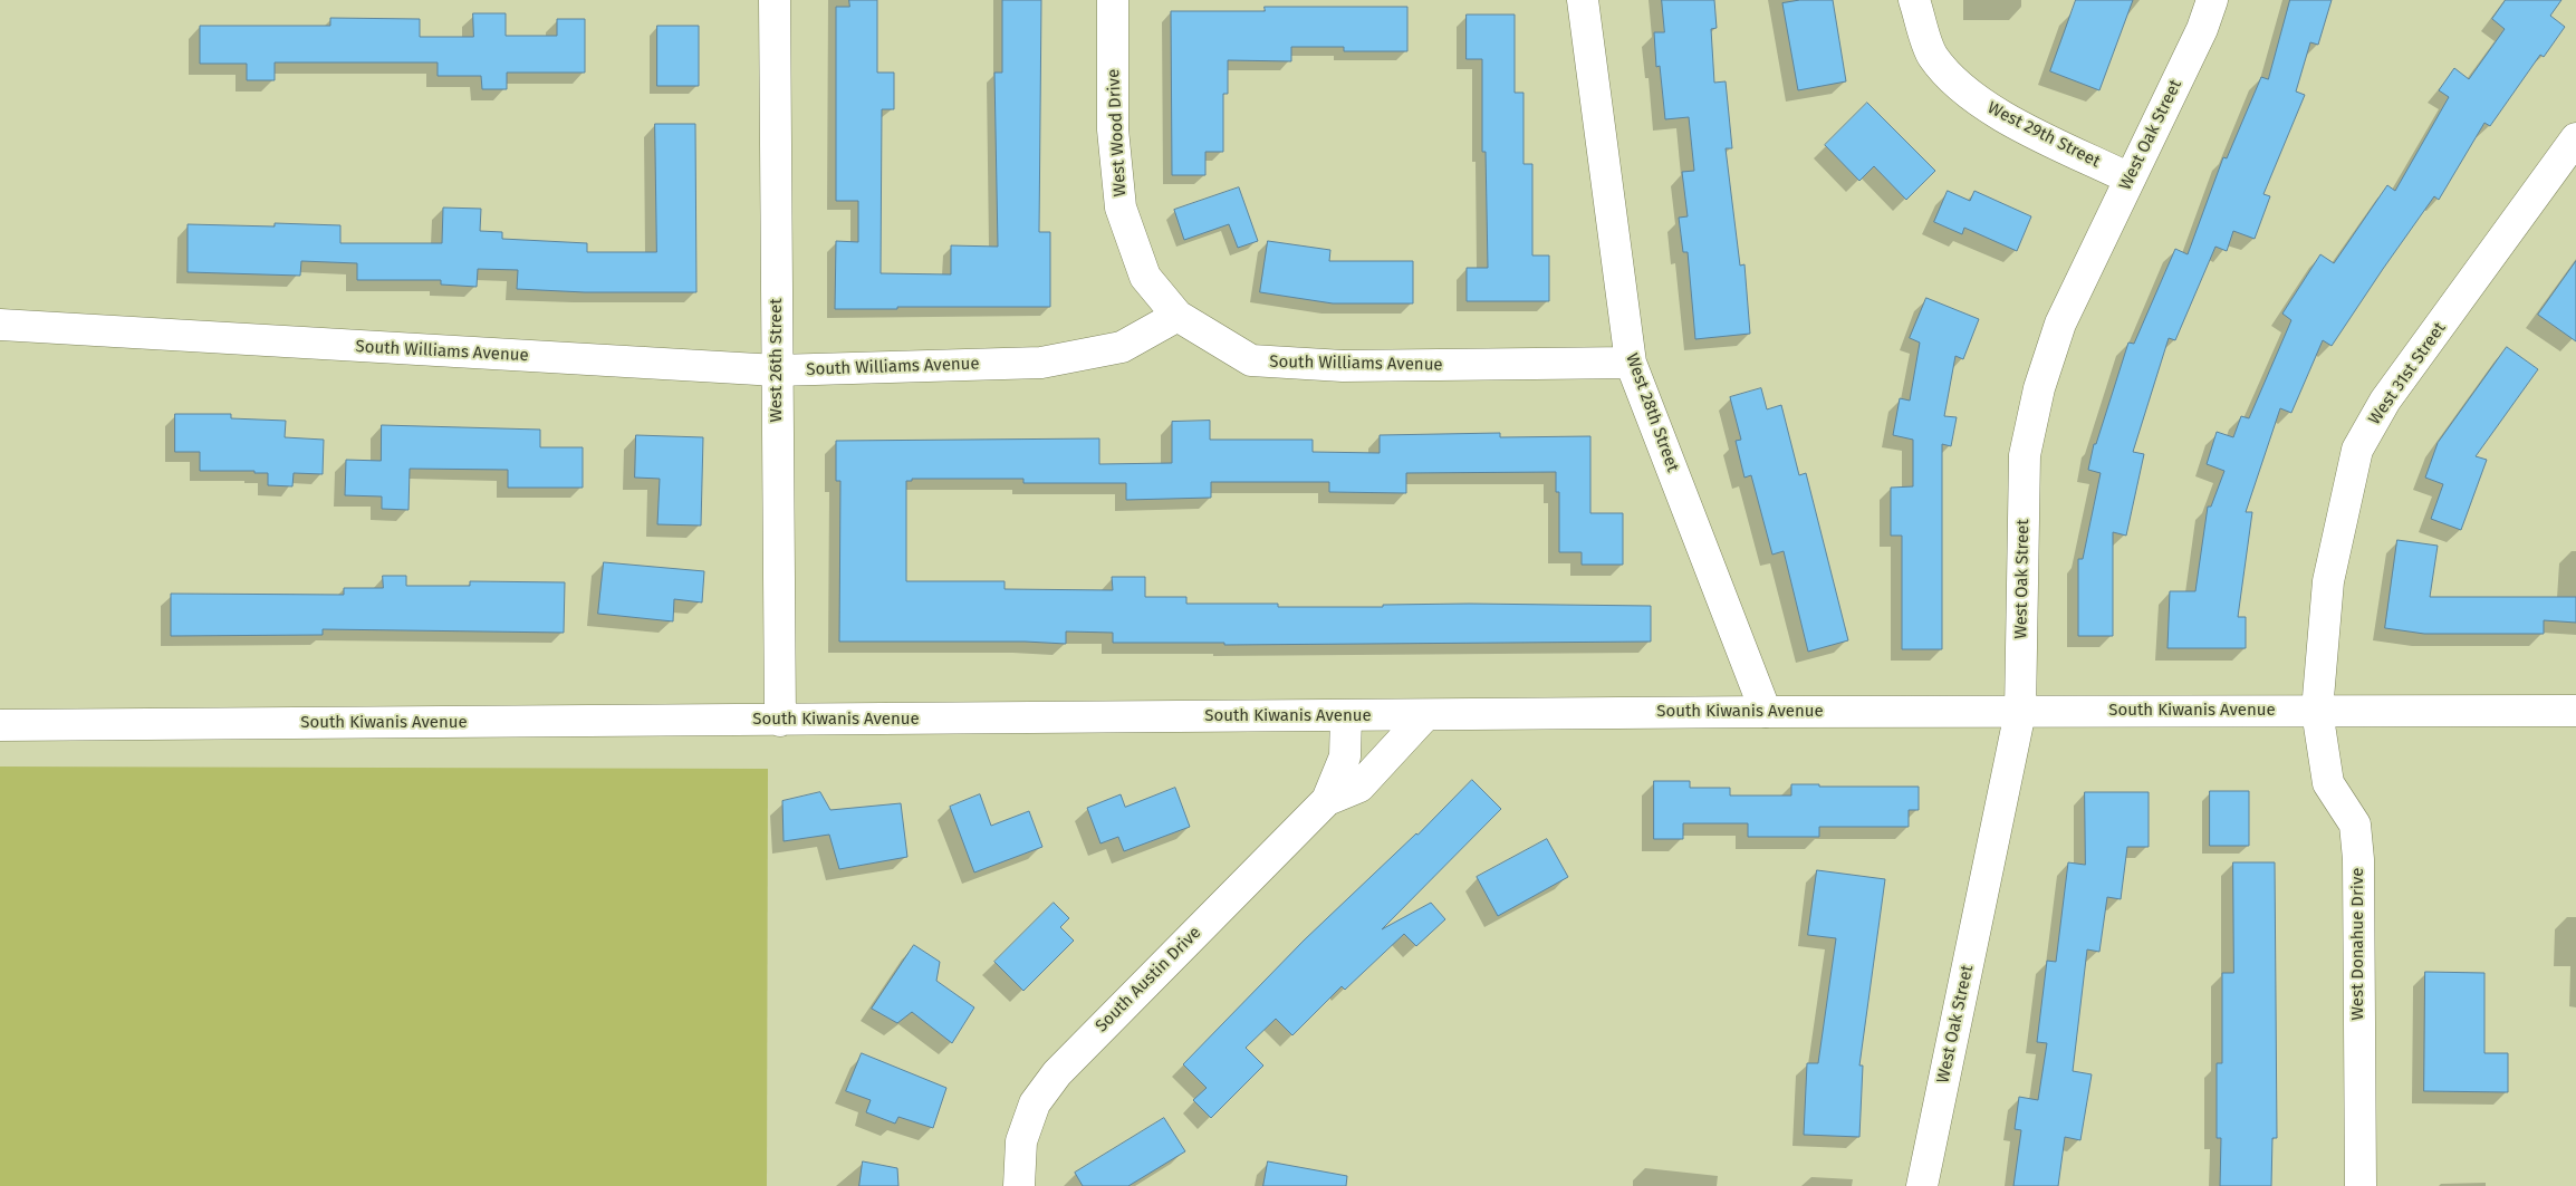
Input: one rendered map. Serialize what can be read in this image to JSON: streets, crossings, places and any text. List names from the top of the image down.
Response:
{
  "streets": {
    "street": [
      "West Wood Drive",
      "West 29th Street",
      "West Oak Street",
      "South Williams Avenue",
      "West 26th Street",
      "West 31st Street",
      "West 28th Street",
      "South Kiwanis Avenue",
      "West Donahue Drive",
      "South Austin Drive"
    ]
  },
  "crossings": [
    ["West Wood Drive", "South Williams Avenue"],
    ["West 29th Street", "West Oak Street"],
    ["West Oak Street", "South Kiwanis Avenue"],
    ["South Williams Avenue", "West 26th Street"],
    ["South Williams Avenue", "West 28th Street"],
    ["West 26th Street", "South Kiwanis Avenue"],
    ["West 31st Street", "South Kiwanis Avenue"],
    ["West 31st Street", "West Donahue Drive"],
    ["West 28th Street", "South Kiwanis Avenue"],
    ["South Kiwanis Avenue", "West Donahue Drive"],
    ["South Kiwanis Avenue", "South Austin Drive"]
  ]
}
